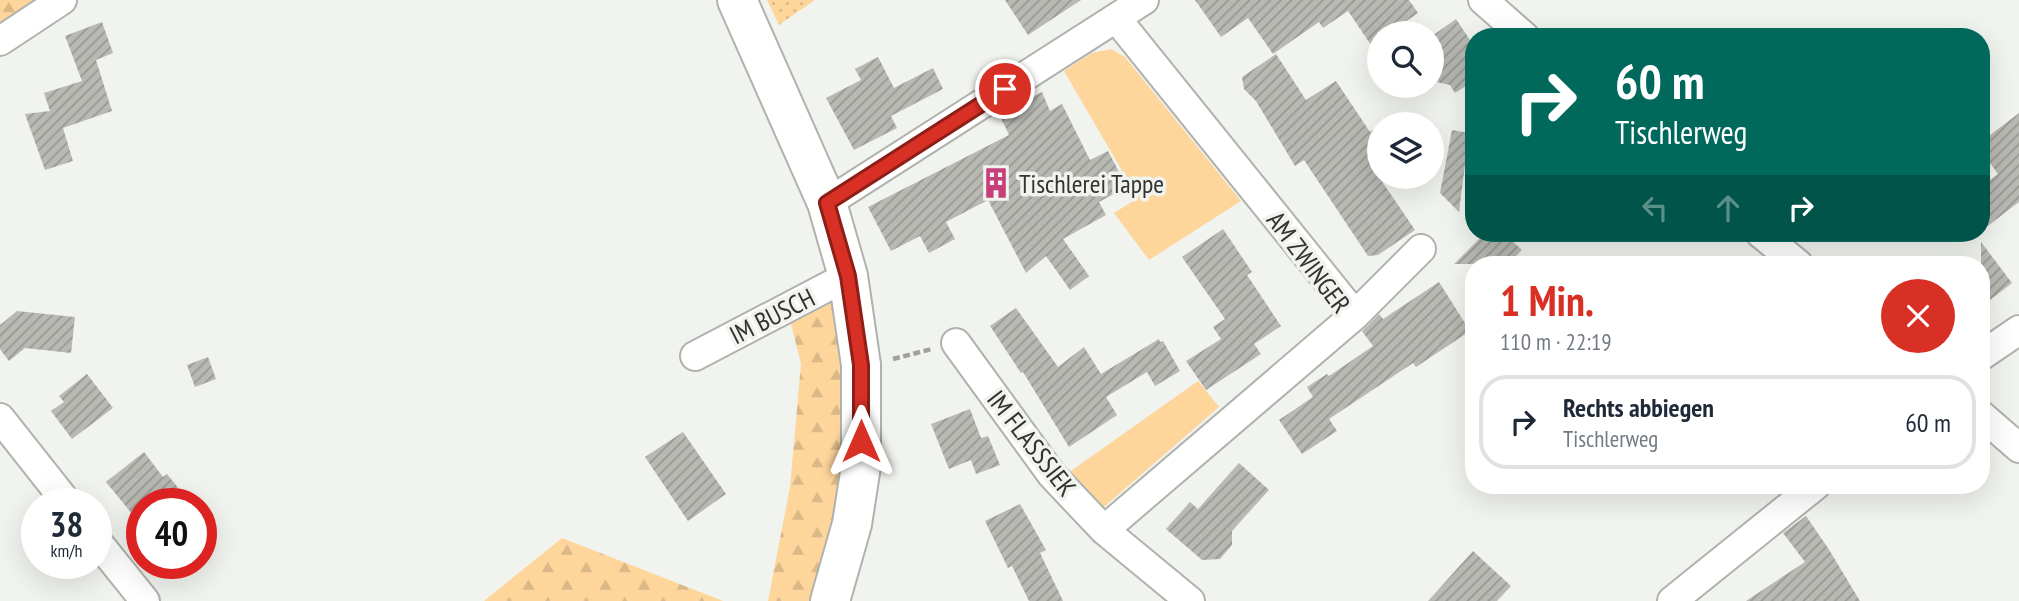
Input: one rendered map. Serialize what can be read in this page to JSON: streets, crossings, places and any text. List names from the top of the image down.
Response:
{
  "streets": {
    "street": ["AM ZWINGER", "IM BUSCH", "IM FLASSSIEK"]
  },
  "crossings": [
    ["AM ZWINGER", "IM FLASSSIEK"]
  ],
  "places": {
    "building": ["Tischlerei Tappe"]
  },
  "page": {
    "turn": ["60 m", "Tischlerweg"],
    "heading": ["1 Min.", "110 m · 22:19"],
    "list": [
      {
        "name": "Rechts abbiegen",
        "note": "Tischlerweg",
        "value": "60 m"
      }
    ],
    "speed": "38 km/h",
    "limit": "40"
  }
}
